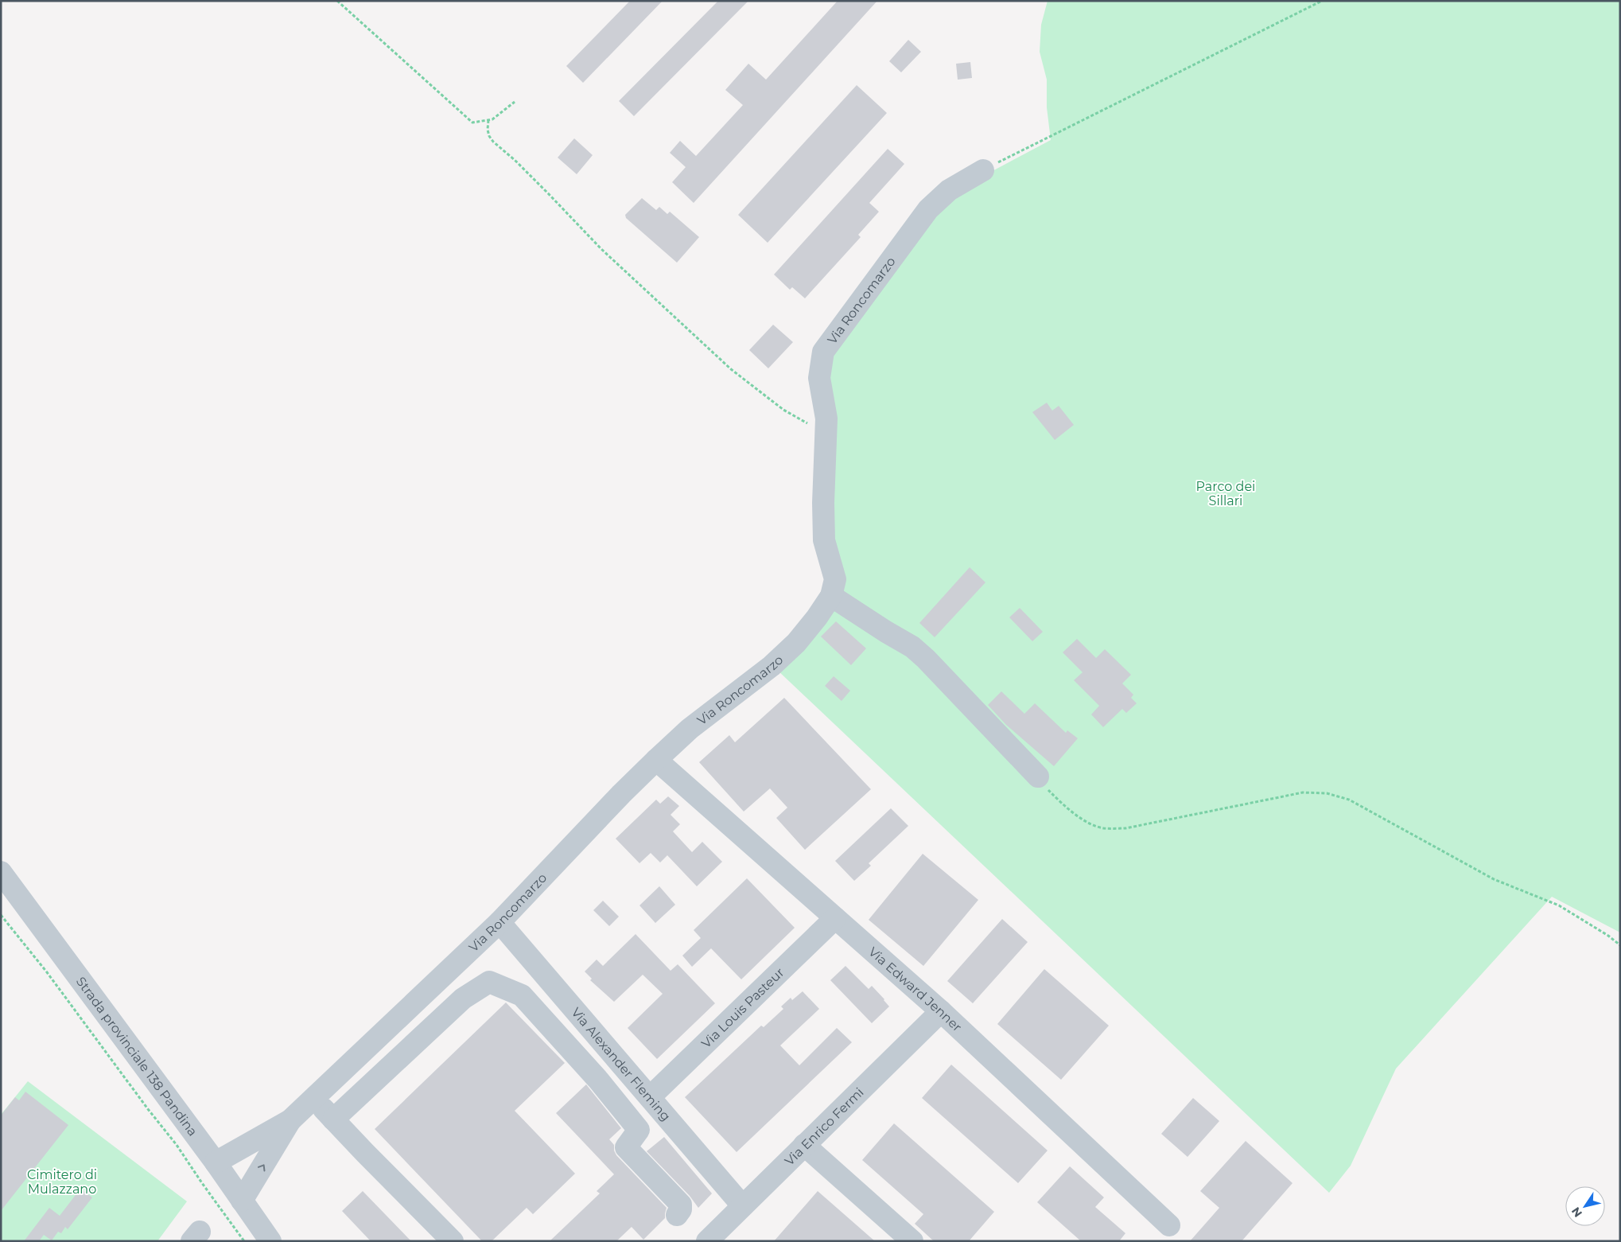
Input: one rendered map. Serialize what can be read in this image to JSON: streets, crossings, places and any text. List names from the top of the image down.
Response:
{
  "streets": {
    "street": [
      "Via Roncomarzo",
      "Via Edward Jenner",
      "Via Louis Pasteur",
      "Strada provinciale 138 Pandina",
      "Via Alexander Fleming",
      "Via Enrico Fermi"
    ]
  },
  "crossings": [
    ["Via Roncomarzo", "Via Edward Jenner"],
    ["Via Roncomarzo", "Strada provinciale 138 Pandina"],
    ["Via Roncomarzo", "Via Alexander Fleming"],
    ["Via Edward Jenner", "Via Louis Pasteur"],
    ["Via Edward Jenner", "Via Enrico Fermi"],
    ["Via Louis Pasteur", "Via Alexander Fleming"],
    ["Via Alexander Fleming", "Via Enrico Fermi"]
  ],
  "parks": ["Parco dei Sillari", "Cimitero di Mulazzano"],
  "north": "bottom left"
}
